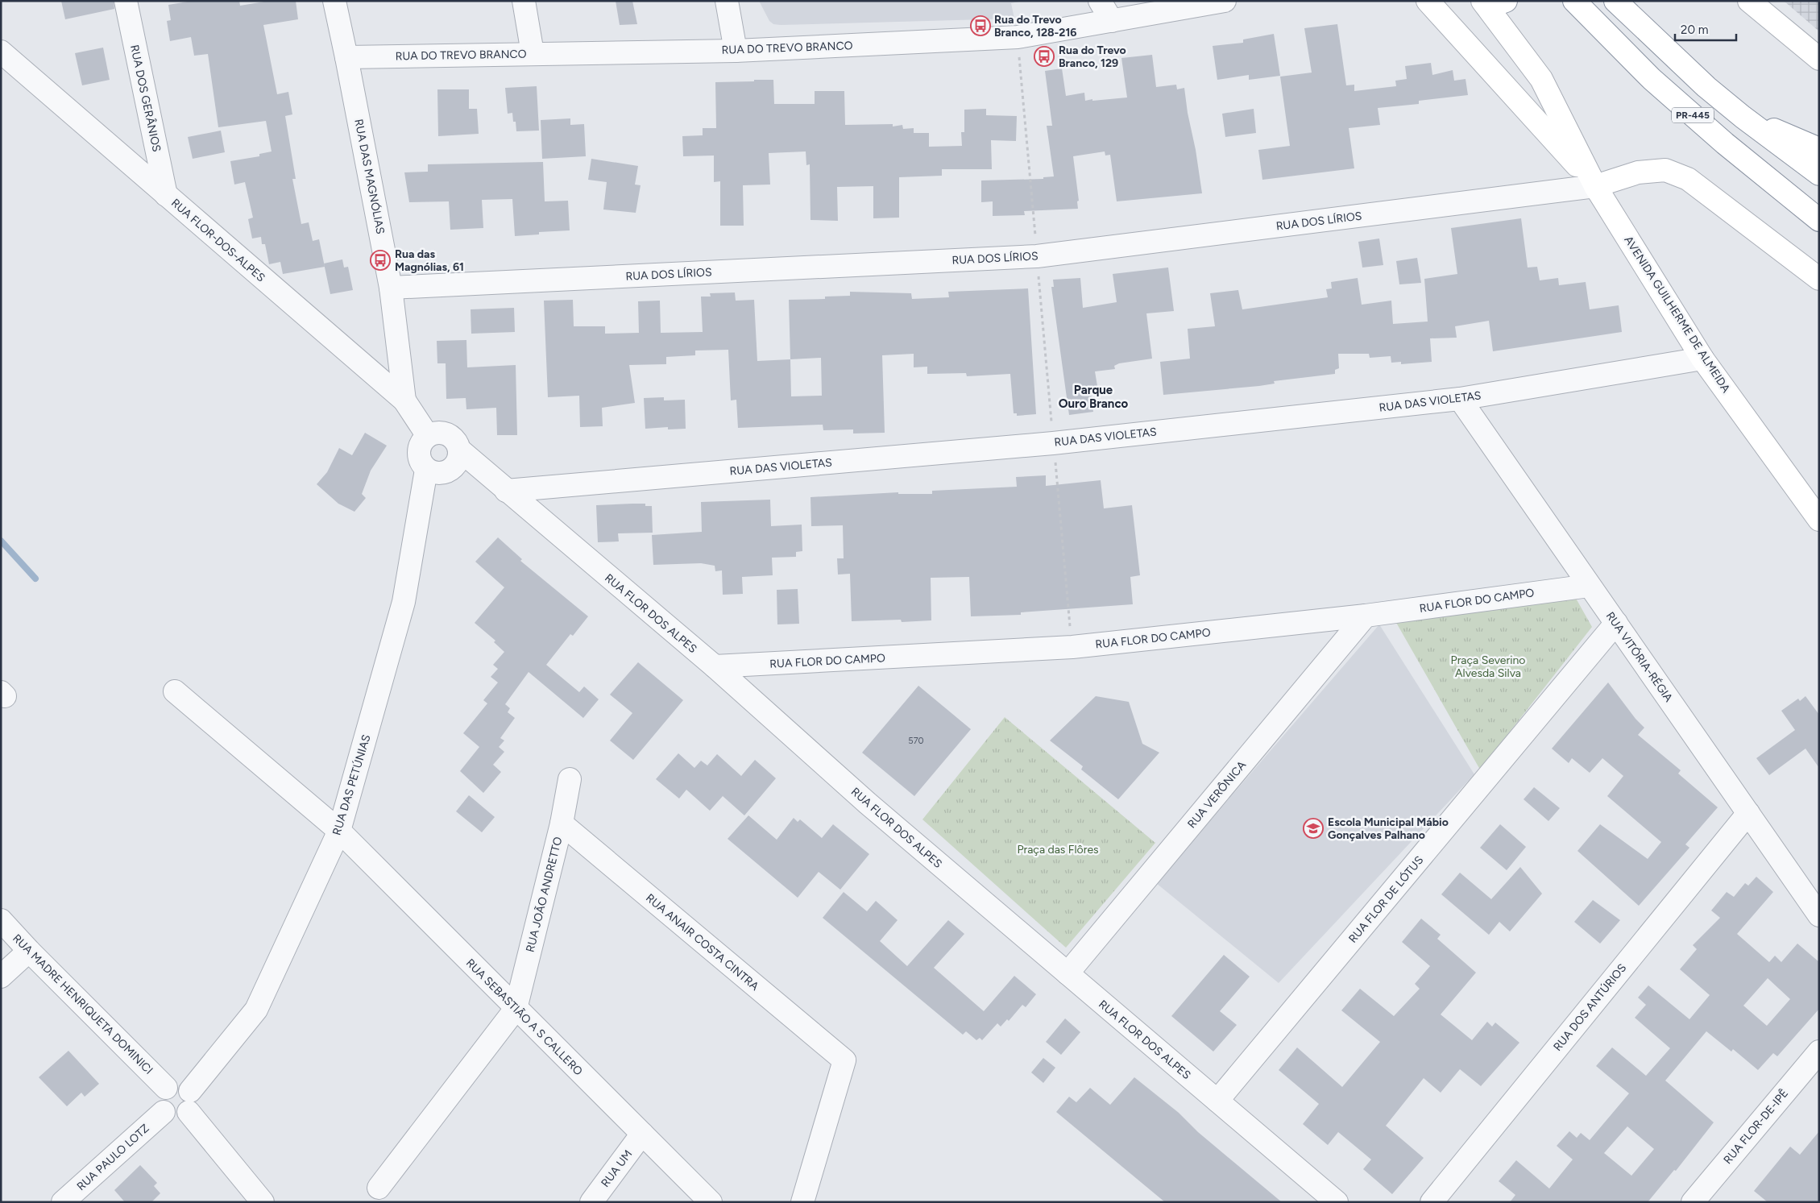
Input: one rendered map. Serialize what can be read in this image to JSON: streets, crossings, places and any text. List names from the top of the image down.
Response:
{
  "streets": {
    "main road": ["PR-445", "AVENIDA GUILHERME DE ALMEIDA"],
    "street": [
      "RUA DO TREVO BRANCO",
      "RUA DOS GERÂNIOS",
      "RUA DAS MAGNÓLIAS",
      "RUA DOS LÍRIOS",
      "RUA FLOR-DOS-ALPES",
      "RUA DAS VIOLETAS",
      "RUA FLOR DO CAMPO",
      "RUA FLOR DOS ALPES",
      "RUA VITÓRIA-RÉGIA",
      "RUA DAS PETÚNIAS",
      "RUA VERÔNICA",
      "RUA JOÃO ANDRETTO",
      "RUA FLOR DE LÓTUS",
      "RUA ANAIR COSTA CINTRA",
      "RUA MADRE HENRIQUETA DOMINICI",
      "RUA DOS ANTÚRIOS",
      "RUA SEBASTIÃO A S CALLERO",
      "RUA FLOR-DE-IPÊ",
      "RUA PAULO LOTZ",
      "RUA UM"
    ]
  },
  "crossings": [
    ["RUA DO TREVO BRANCO", "RUA DAS MAGNÓLIAS"],
    ["RUA DOS GERÂNIOS", "RUA FLOR-DOS-ALPES"],
    ["RUA DAS MAGNÓLIAS", "RUA DOS LÍRIOS"],
    ["RUA DAS MAGNÓLIAS", "RUA FLOR-DOS-ALPES"],
    ["RUA DOS LÍRIOS", "AVENIDA GUILHERME DE ALMEIDA"],
    ["RUA FLOR-DOS-ALPES", "RUA FLOR DOS ALPES"],
    ["RUA FLOR-DOS-ALPES", "RUA DAS PETÚNIAS"],
    ["AVENIDA GUILHERME DE ALMEIDA", "RUA DAS VIOLETAS"],
    ["RUA DAS VIOLETAS", "RUA FLOR DOS ALPES"],
    ["RUA DAS VIOLETAS", "RUA VITÓRIA-RÉGIA"],
    ["RUA FLOR DO CAMPO", "RUA FLOR DOS ALPES"],
    ["RUA FLOR DO CAMPO", "RUA VITÓRIA-RÉGIA"],
    ["RUA FLOR DO CAMPO", "RUA VERÔNICA"],
    ["RUA FLOR DOS ALPES", "RUA DAS PETÚNIAS"],
    ["RUA FLOR DOS ALPES", "RUA VERÔNICA"],
    ["RUA FLOR DOS ALPES", "RUA FLOR DE LÓTUS"],
    ["RUA VITÓRIA-RÉGIA", "RUA FLOR DE LÓTUS"],
    ["RUA VITÓRIA-RÉGIA", "RUA DOS ANTÚRIOS"],
    ["RUA DAS PETÚNIAS", "RUA MADRE HENRIQUETA DOMINICI"],
    ["RUA DAS PETÚNIAS", "RUA SEBASTIÃO A S CALLERO"],
    ["RUA DAS PETÚNIAS", "RUA PAULO LOTZ"],
    ["RUA JOÃO ANDRETTO", "RUA ANAIR COSTA CINTRA"],
    ["RUA JOÃO ANDRETTO", "RUA SEBASTIÃO A S CALLERO"],
    ["RUA MADRE HENRIQUETA DOMINICI", "RUA PAULO LOTZ"],
    ["RUA SEBASTIÃO A S CALLERO", "RUA UM"]
  ],
  "districts": ["Parque Ouro Branco"],
  "parks": ["Praça Severino Alvesda Silva", "Praça das Flôres"],
  "places": {
    "bus stop": ["Rua do Trevo Branco, 128-216", "Rua do Trevo Branco, 129", "Rua das Magnólias, 61"],
    "school or university": ["Escola Municipal Mábio Gonçalves Palhano"]
  },
  "house_numbers": ["570"],
  "scale_bar": "20 m"
}
